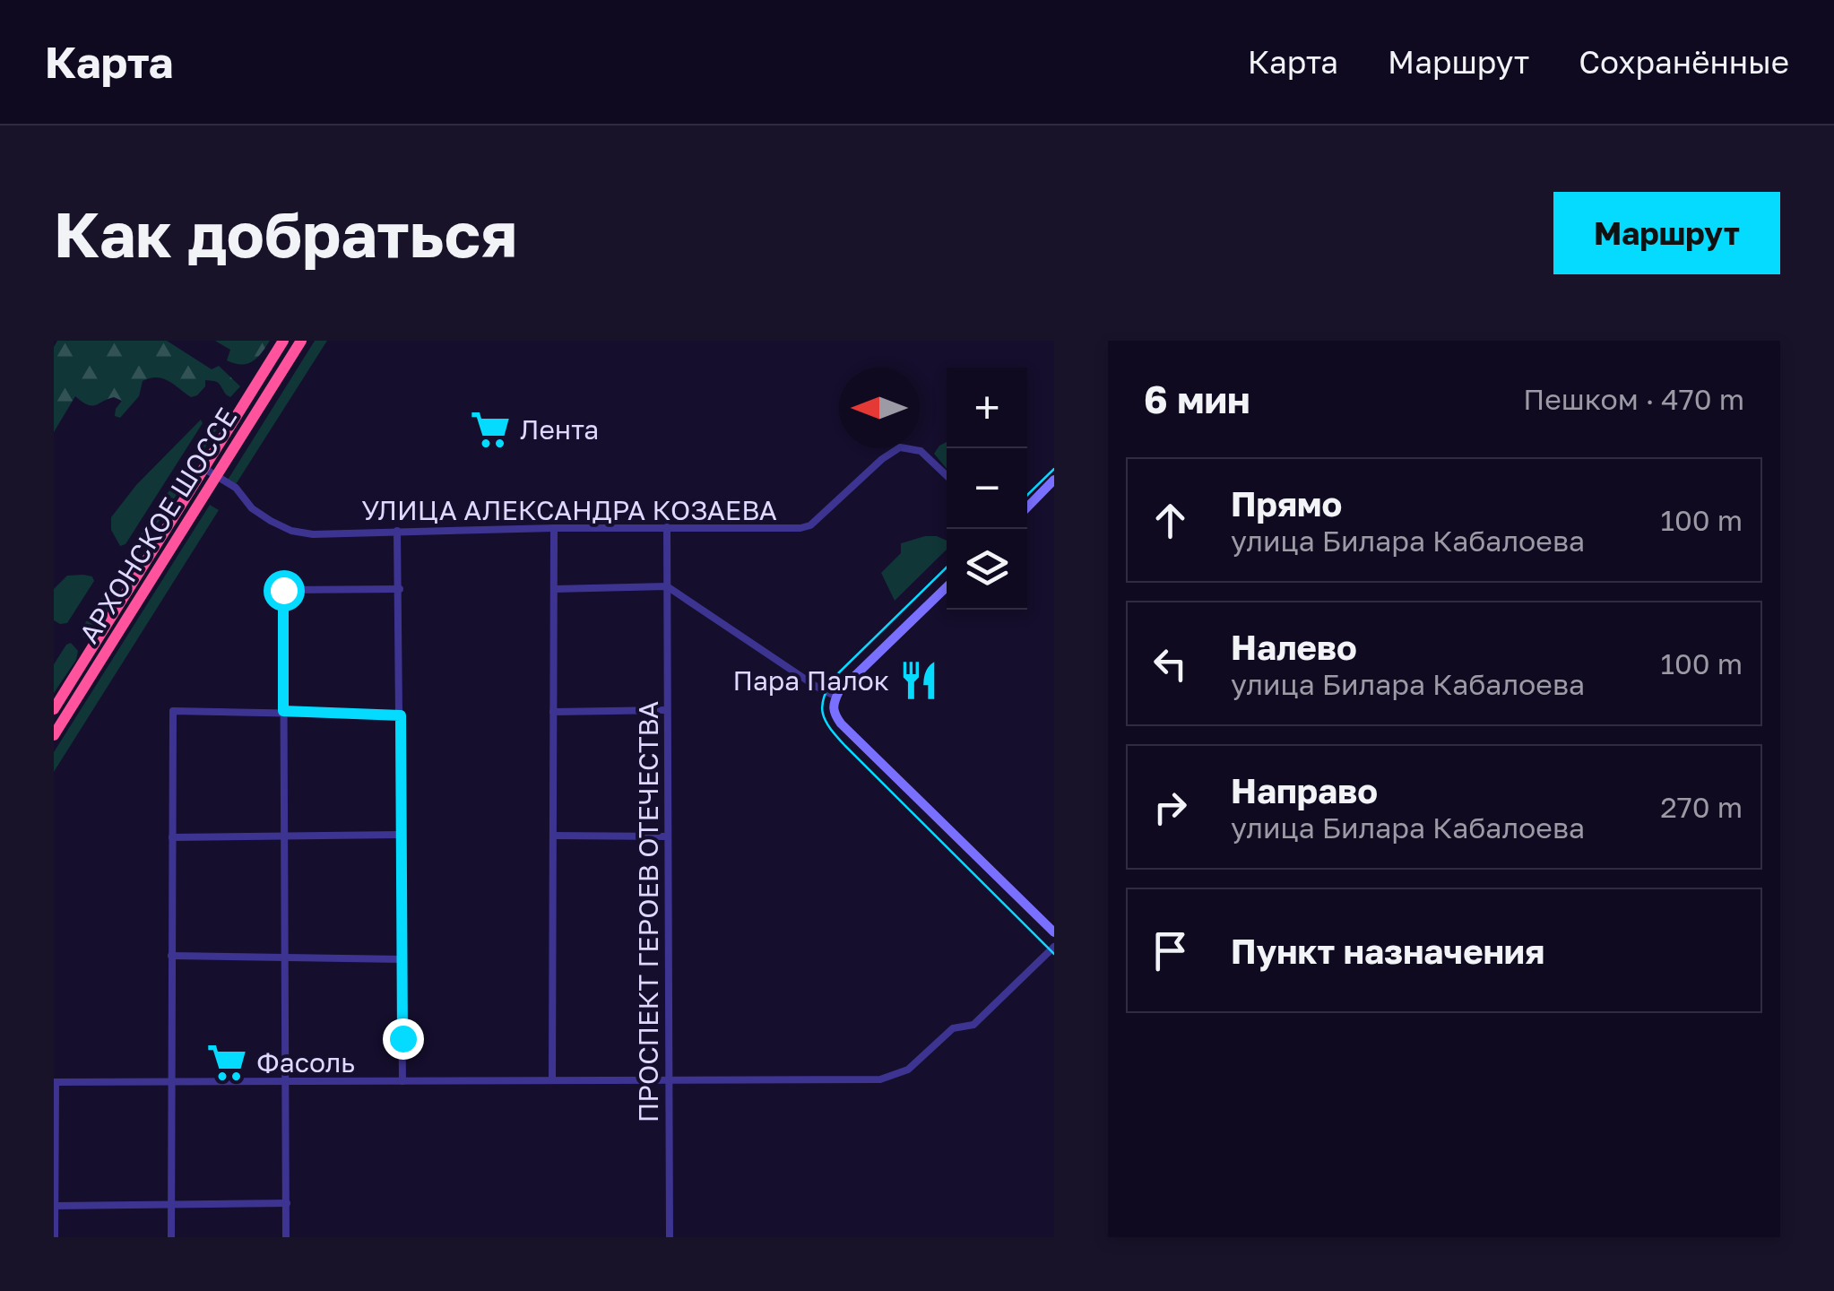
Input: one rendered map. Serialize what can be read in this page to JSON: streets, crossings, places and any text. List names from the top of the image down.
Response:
{
  "streets": {
    "highway": ["АРХОНСКОЕ ШОССЕ"],
    "street": ["УЛИЦА АЛЕКСАНДРА КОЗАЕВА", "ПРОСПЕКТ ГЕРОЕВ ОТЕЧЕСТВА"]
  },
  "crossings": [
    ["УЛИЦА АЛЕКСАНДРА КОЗАЕВА", "АРХОНСКОЕ ШОССЕ"],
    ["УЛИЦА АЛЕКСАНДРА КОЗАЕВА", "ПРОСПЕКТ ГЕРОЕВ ОТЕЧЕСТВА"]
  ],
  "places": {
    "supermarket": ["Лента", "Фасоль"],
    "restaurant": ["Пара Палок"]
  },
  "north": "left",
  "page": {
    "header": "Карта",
    "nav": ["Карта", "Маршрут", "Сохранённые"],
    "buttons": "Маршрут",
    "title": "Как добраться",
    "heading": ["6 мин", "Пешком · 470 m"],
    "map_buttons": ["+", "−"],
    "list": [
      ["Прямо", "улица Билара Кабалоева", "100 m"],
      ["Налево", "улица Билара Кабалоева", "100 m"],
      ["Направо", "улица Билара Кабалоева", "270 m"],
      "Пункт назначения"
    ]
  }
}
